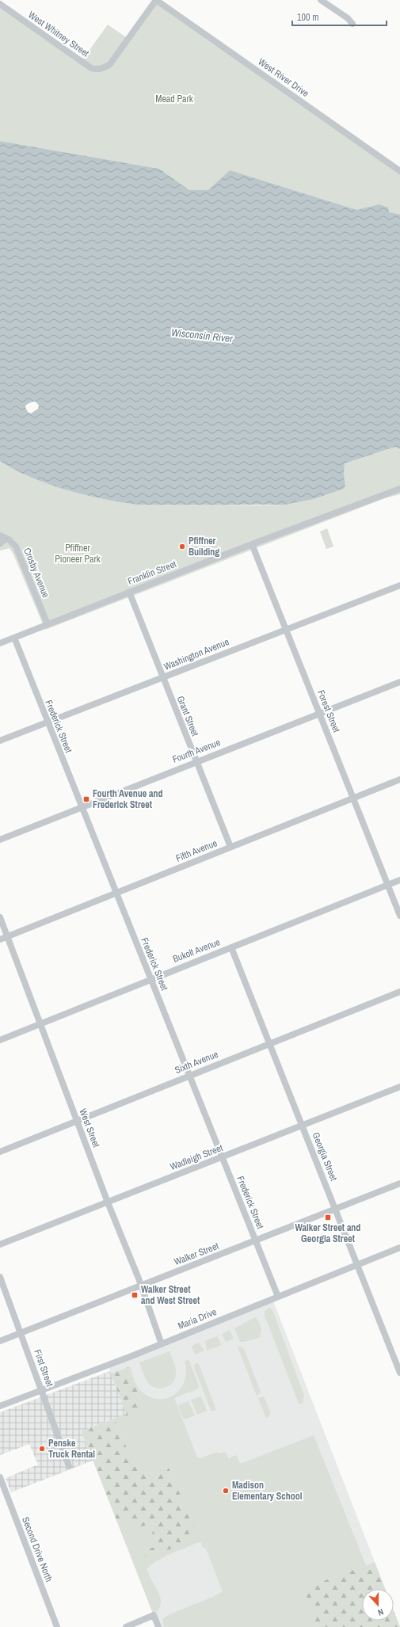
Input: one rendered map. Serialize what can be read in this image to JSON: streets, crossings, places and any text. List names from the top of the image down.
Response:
{
  "streets": {
    "street": [
      "West Whitney Street",
      "West River Drive",
      "Crosby Avenue",
      "Franklin Street",
      "Washington Avenue",
      "Forest Street",
      "Grant Street",
      "Frederick Street",
      "Fourth Avenue",
      "Fifth Avenue",
      "Bukolt Avenue",
      "Sixth Avenue",
      "West Street",
      "Georgia Street",
      "Wadleigh Street",
      "Walker Street",
      "Maria Drive",
      "First Street",
      "Second Drive North"
    ]
  },
  "crossings": [
    ["West Whitney Street", "West River Drive"],
    ["Crosby Avenue", "Franklin Street"],
    ["Franklin Street", "Forest Street"],
    ["Franklin Street", "Grant Street"],
    ["Franklin Street", "Frederick Street"],
    ["Washington Avenue", "Forest Street"],
    ["Washington Avenue", "Grant Street"],
    ["Washington Avenue", "Frederick Street"],
    ["Forest Street", "Fourth Avenue"],
    ["Forest Street", "Fifth Avenue"],
    ["Forest Street", "Bukolt Avenue"],
    ["Grant Street", "Fourth Avenue"],
    ["Grant Street", "Fifth Avenue"],
    ["Frederick Street", "Fourth Avenue"],
    ["Frederick Street", "Fifth Avenue"],
    ["Frederick Street", "Bukolt Avenue"],
    ["Frederick Street", "Sixth Avenue"],
    ["Frederick Street", "Wadleigh Street"],
    ["Frederick Street", "Walker Street"],
    ["Frederick Street", "Maria Drive"],
    ["Fifth Avenue", "West Street"],
    ["Bukolt Avenue", "West Street"],
    ["Bukolt Avenue", "Georgia Street"],
    ["Sixth Avenue", "West Street"],
    ["Sixth Avenue", "Georgia Street"],
    ["West Street", "Wadleigh Street"],
    ["West Street", "Walker Street"],
    ["West Street", "Maria Drive"],
    ["Georgia Street", "Wadleigh Street"],
    ["Georgia Street", "Walker Street"],
    ["Georgia Street", "Maria Drive"],
    ["Walker Street", "First Street"],
    ["Maria Drive", "First Street"]
  ],
  "water": ["Wisconsin River"],
  "parks": ["Mead Park", "Pfiffner Pioneer Park"],
  "places": {
    "other": ["Pfiffner Building", "Penske Truck Rental", "Madison Elementary School"],
    "transit": ["Fourth Avenue and Frederick Street", "Walker Street and Georgia Street", "Walker Street and West Street"]
  },
  "scale_bar": "100 m",
  "north": "bottom"
}
